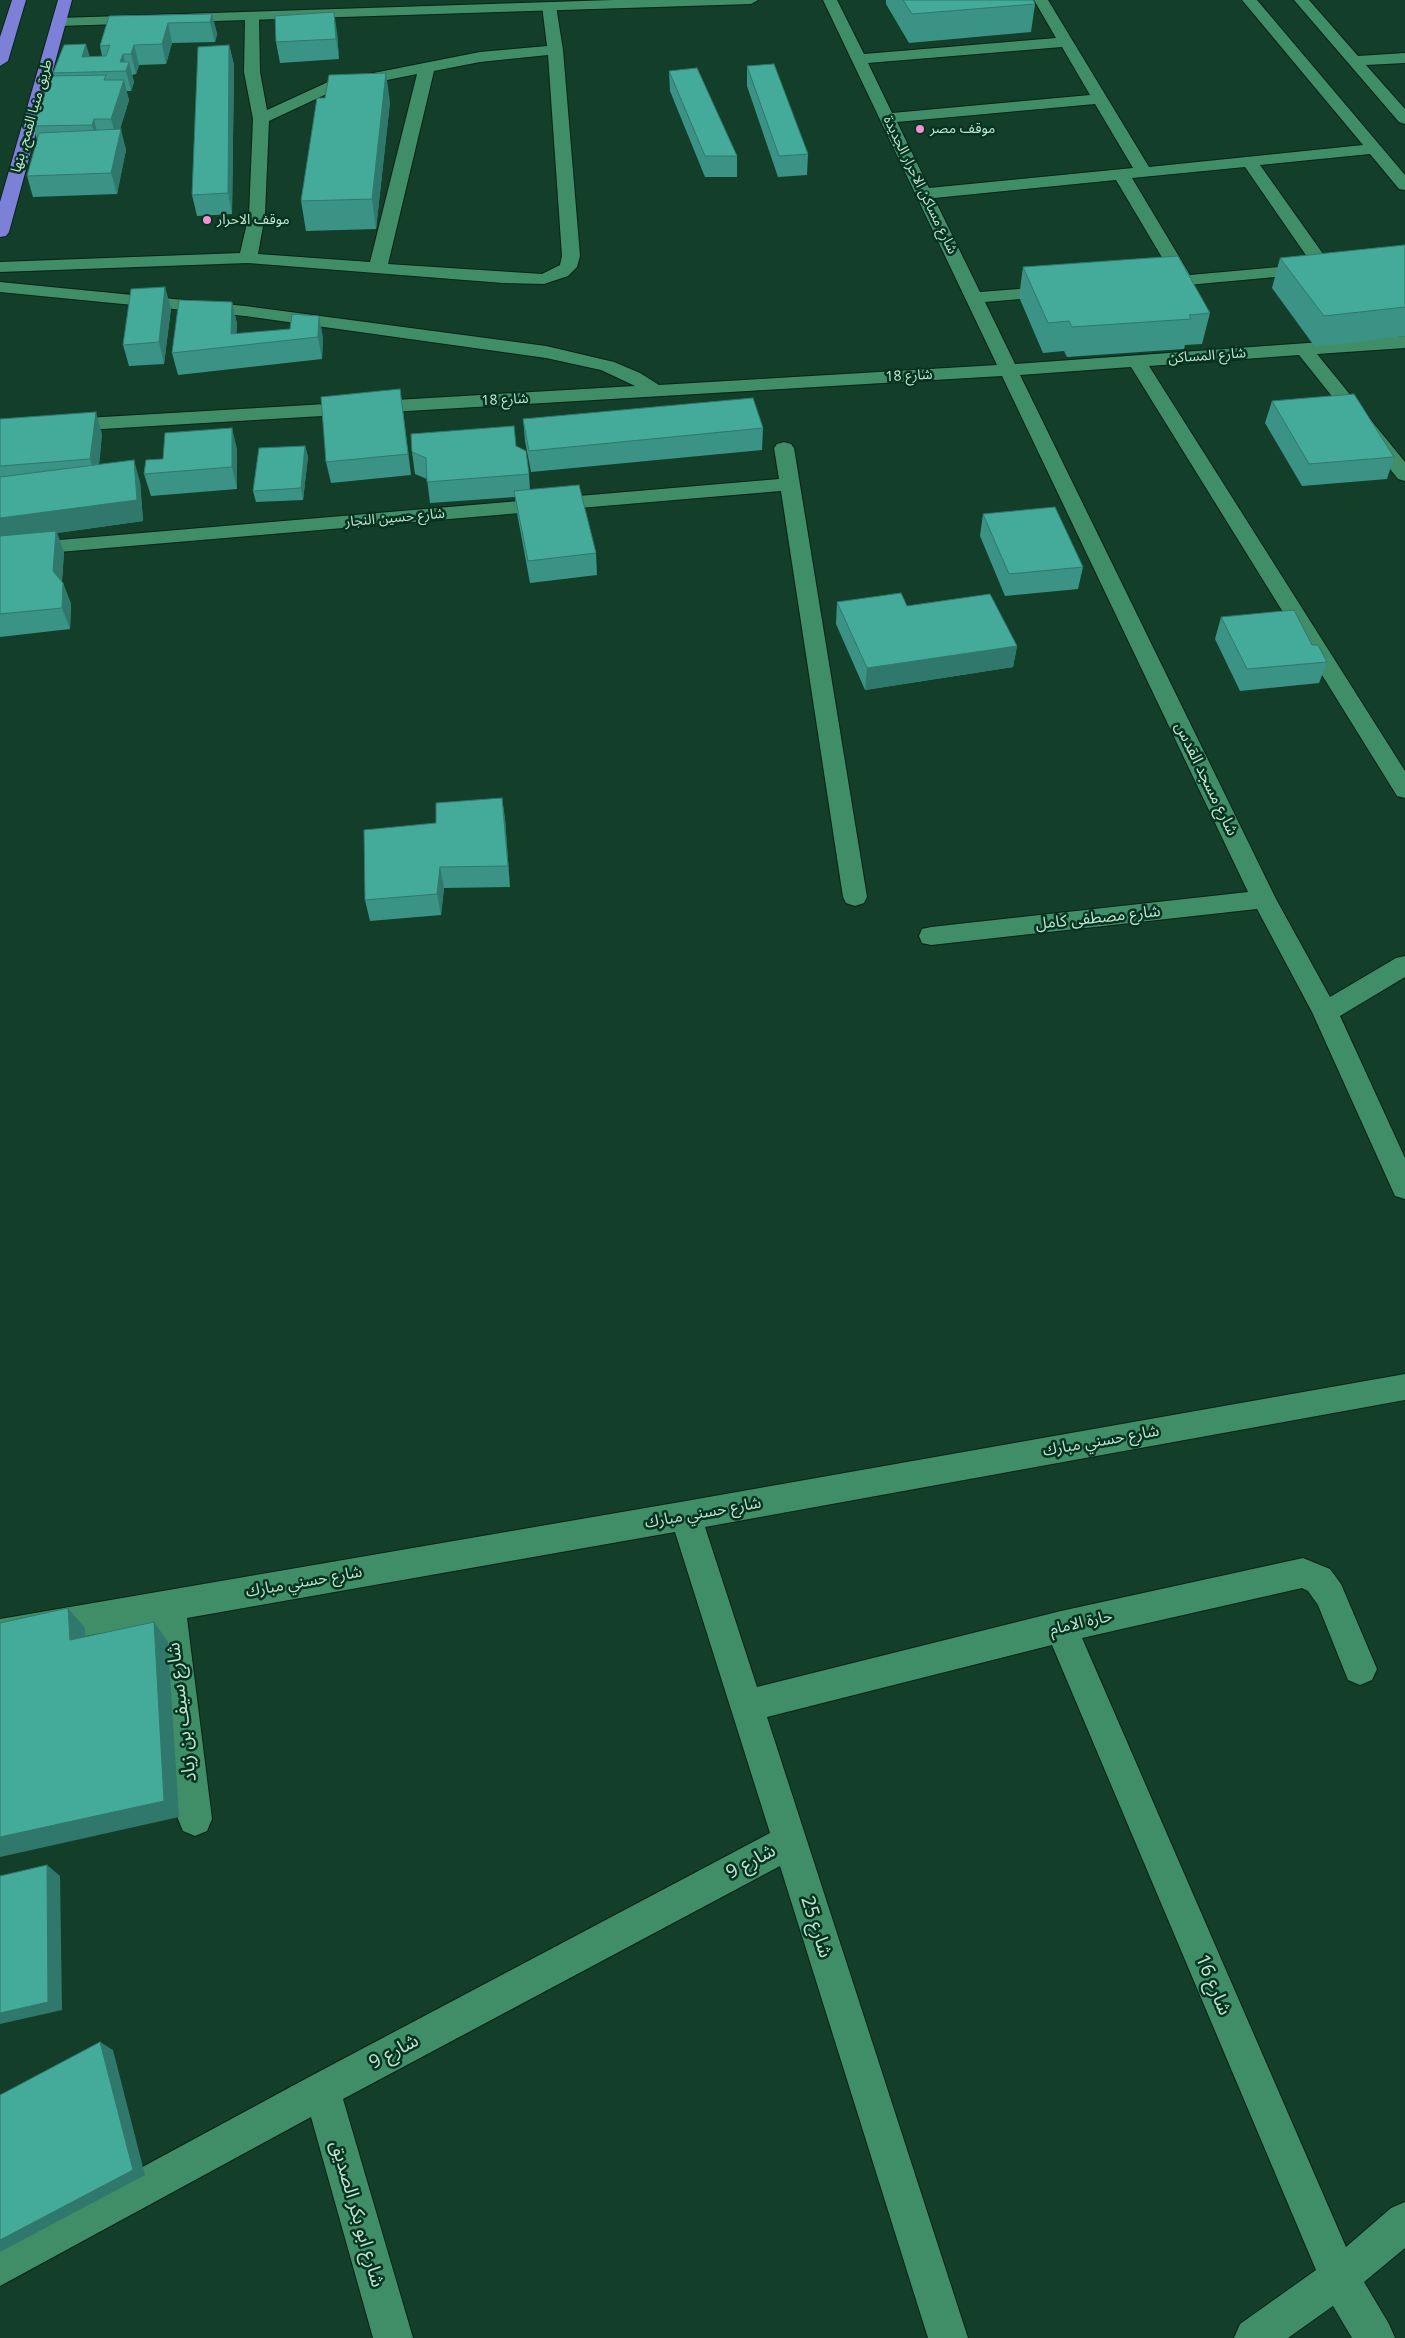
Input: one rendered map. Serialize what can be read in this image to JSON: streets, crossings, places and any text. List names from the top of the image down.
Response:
{
  "streets": {
    "highway": ["طريق منيا القمح, بنها"],
    "street": [
      "شارع مساكن الاحرار الجديدة",
      "شارع المساكن",
      "شارع 18",
      "شارع حسين النجار",
      "شارع مسجد القدس",
      "شارع مصطفى كامل",
      "شارع حسني مبارك",
      "حارة الامام",
      "شارع سيف بن زياد",
      "شارع 9",
      "شارع 25",
      "شارع 16",
      "شارع ابو بكر الصديق"
    ]
  },
  "crossings": [
    ["شارع مساكن الاحرار الجديدة", "شارع المساكن"],
    ["شارع مساكن الاحرار الجديدة", "شارع 18"],
    ["شارع مساكن الاحرار الجديدة", "شارع مسجد القدس"],
    ["شارع المساكن", "شارع 18"],
    ["شارع المساكن", "شارع مسجد القدس"],
    ["شارع 18", "شارع مسجد القدس"],
    ["شارع مسجد القدس", "شارع مصطفى كامل"],
    ["شارع حسني مبارك", "شارع سيف بن زياد"],
    ["شارع حسني مبارك", "شارع 25"],
    ["حارة الامام", "شارع 25"],
    ["حارة الامام", "شارع 16"],
    ["شارع 9", "شارع 25"],
    ["شارع 9", "شارع ابو بكر الصديق"]
  ],
  "places": ["موقف مصر", "موقف الاحرار"]
}
